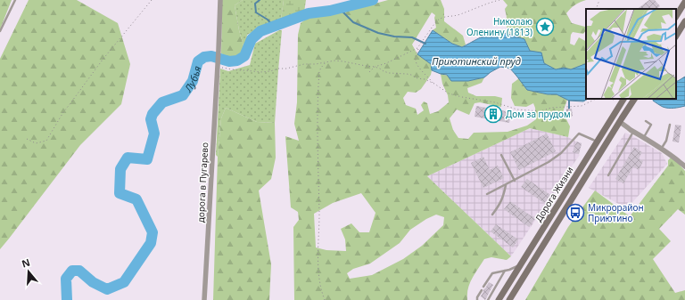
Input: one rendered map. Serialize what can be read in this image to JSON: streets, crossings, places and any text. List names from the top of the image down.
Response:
{
  "streets": {
    "main road": ["Дорога Жизни"],
    "street": ["дорога в Пугарево"]
  },
  "water": ["Приютинский пруд", "Лубья"],
  "places": {
    "place": ["Николаю Оленину (1813)"],
    "building": ["Дом за прудом"],
    "bus stop": ["Микрорайон Приютино"]
  },
  "north": "top"
}
